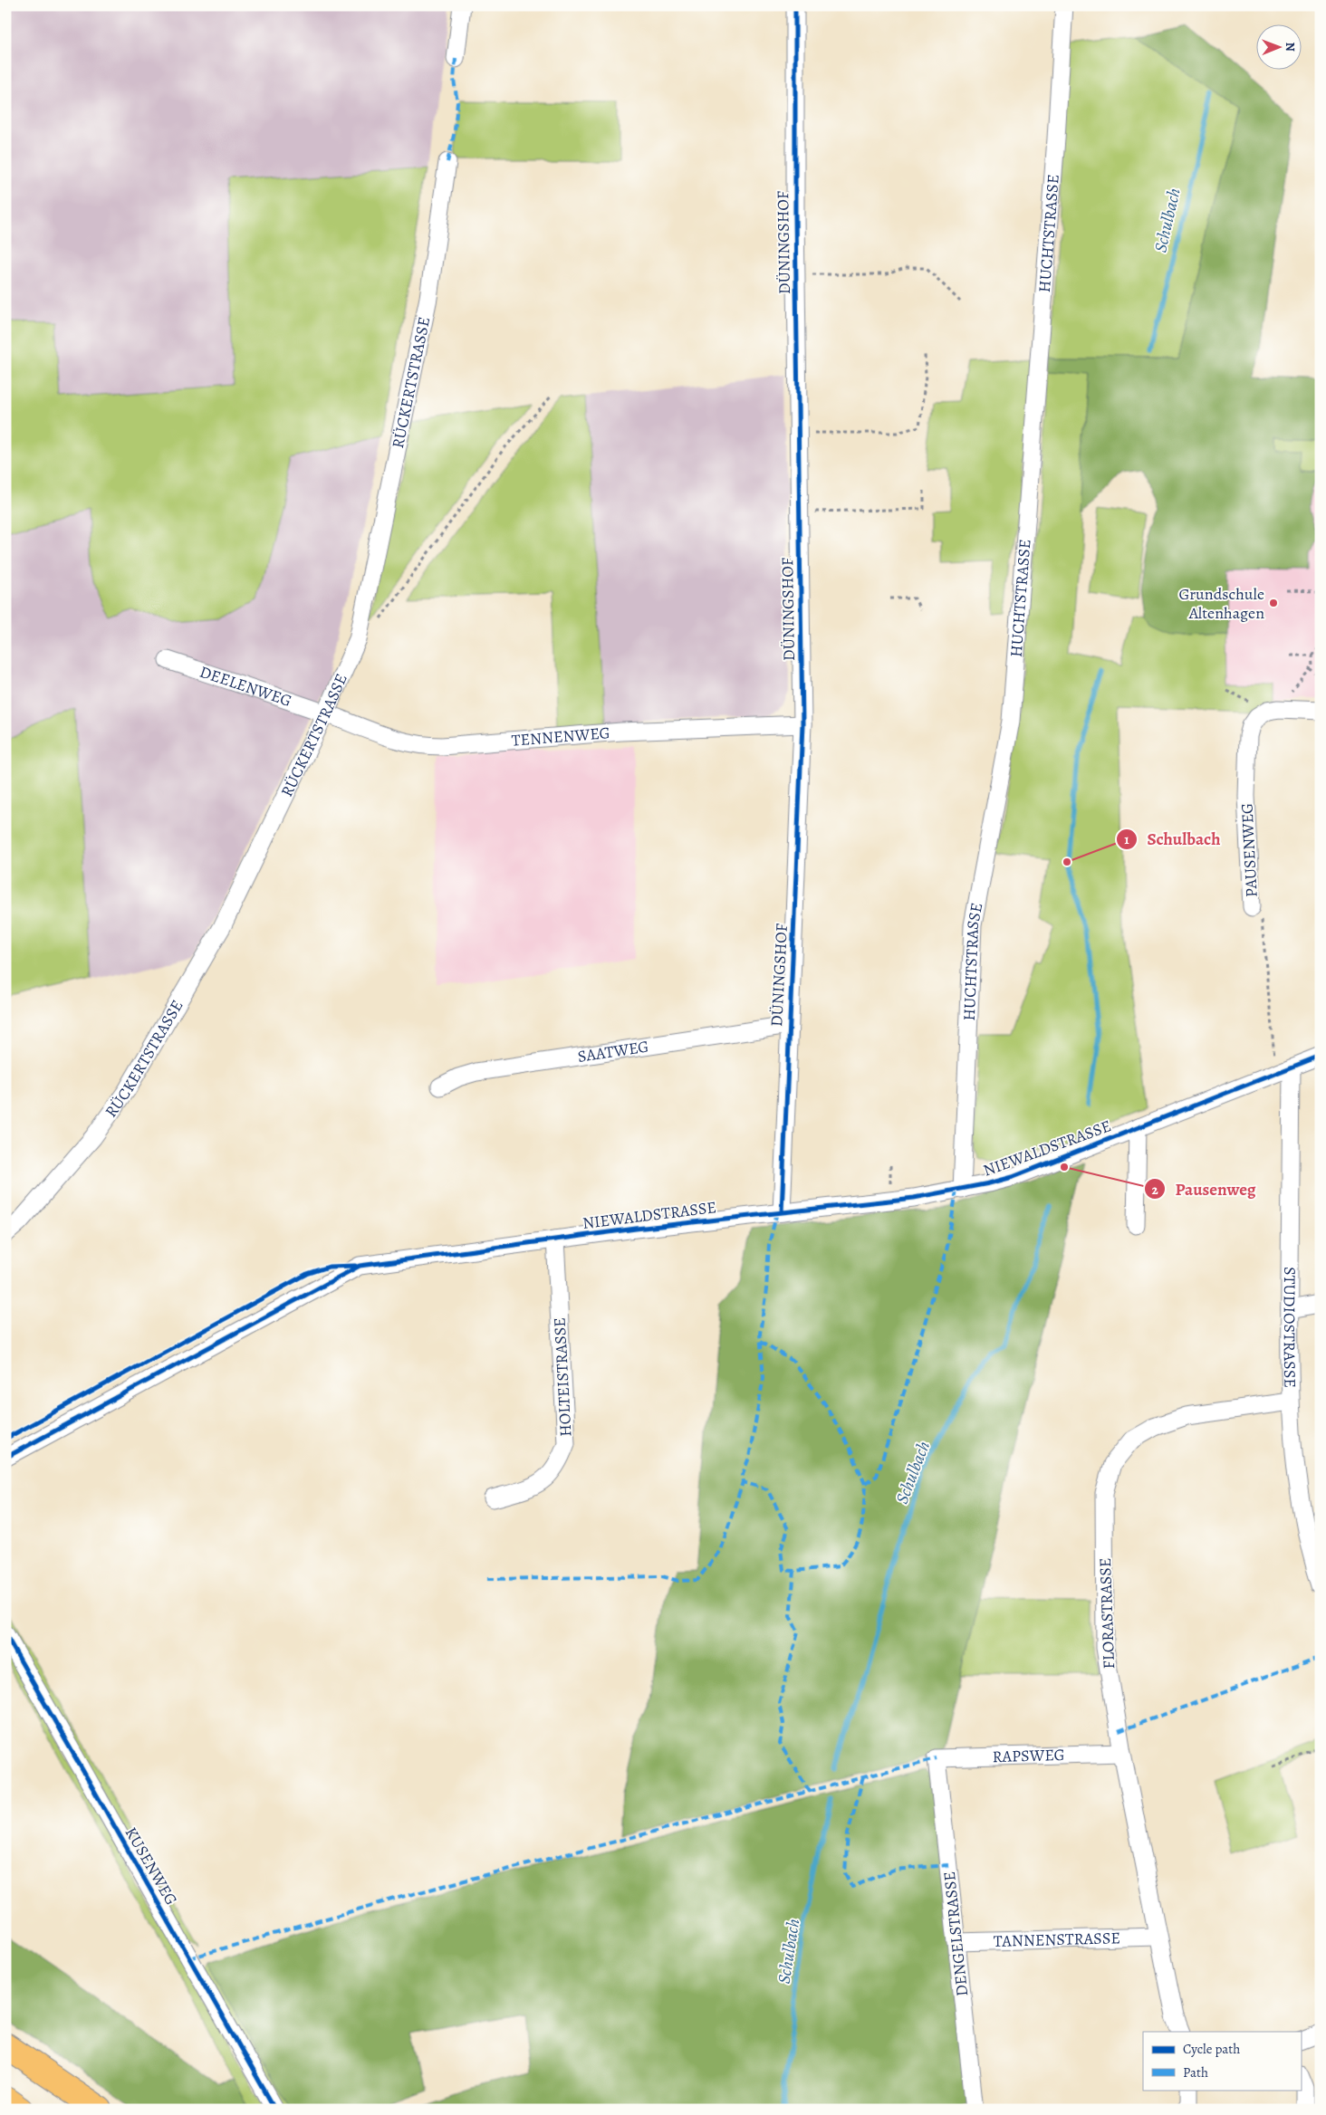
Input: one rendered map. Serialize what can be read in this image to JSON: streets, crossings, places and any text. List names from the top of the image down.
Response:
{
  "streets": {
    "street": [
      "HUCHTSTRASSE",
      "DÜNINGSHOF",
      "RÜCKERTSTRASSE",
      "DEELENWEG",
      "TENNENWEG",
      "PAUSENWEG",
      "SAATWEG",
      "NIEWALDSTRASSE",
      "STUDIOSTRASSE",
      "HOLTEISTRASSE",
      "FLORASTRASSE",
      "RAPSWEG",
      "KUSENWEG",
      "DENGELSTRASSE",
      "TANNENSTRASSE"
    ]
  },
  "crossings": [
    ["HUCHTSTRASSE", "NIEWALDSTRASSE"],
    ["DÜNINGSHOF", "TENNENWEG"],
    ["DÜNINGSHOF", "SAATWEG"],
    ["DÜNINGSHOF", "NIEWALDSTRASSE"],
    ["RÜCKERTSTRASSE", "DEELENWEG"],
    ["RÜCKERTSTRASSE", "TENNENWEG"],
    ["DEELENWEG", "TENNENWEG"],
    ["PAUSENWEG", "NIEWALDSTRASSE"],
    ["NIEWALDSTRASSE", "STUDIOSTRASSE"],
    ["NIEWALDSTRASSE", "HOLTEISTRASSE"],
    ["STUDIOSTRASSE", "FLORASTRASSE"],
    ["FLORASTRASSE", "RAPSWEG"],
    ["FLORASTRASSE", "TANNENSTRASSE"],
    ["RAPSWEG", "DENGELSTRASSE"],
    ["DENGELSTRASSE", "TANNENSTRASSE"]
  ],
  "water": ["Schulbach"],
  "places": ["Grundschule Altenhagen", "Schulbach", "Pausenweg"],
  "legend": ["Cycle path", "Path"],
  "north": "right"
}
